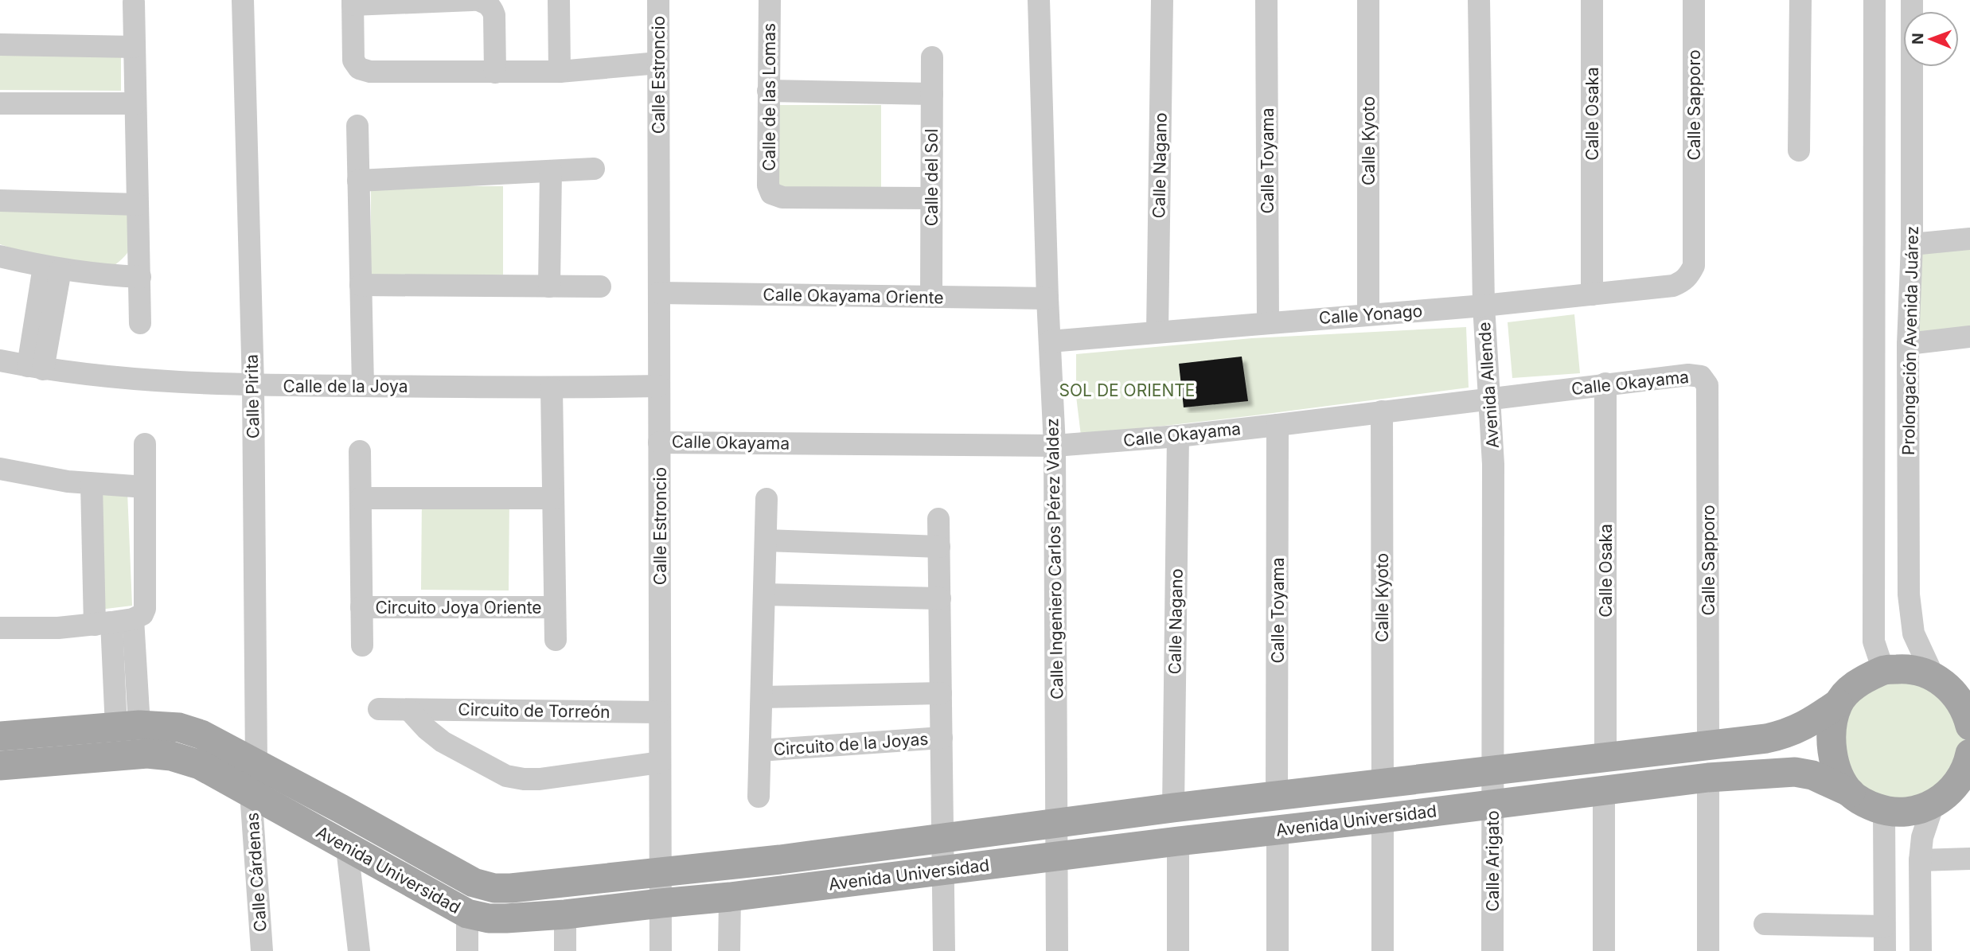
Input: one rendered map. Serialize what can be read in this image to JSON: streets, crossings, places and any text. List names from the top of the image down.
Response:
{
  "streets": {
    "main road": ["Avenida Universidad"],
    "street": [
      "Calle Estroncio",
      "Calle de las Lomas",
      "Calle Sapporo",
      "Calle Osaka",
      "Calle Kyoto",
      "Calle Toyama",
      "Calle Nagano",
      "Calle del Sol",
      "Calle Okayama Oriente",
      "Calle Yonago",
      "Prolongación Avenida Juárez",
      "Calle Okayama",
      "Avenida Allende",
      "Calle de la Joya",
      "Calle Pirita",
      "Calle Ingeniero Carlos Pérez Valdez",
      "Circuito Joya Oriente",
      "Circuito de Torreón",
      "Circuito de la Joyas",
      "Calle Arigato",
      "Calle Cárdenas"
    ]
  },
  "crossings": [
    ["Calle Estroncio", "Calle Okayama Oriente"],
    ["Calle Estroncio", "Calle Okayama"],
    ["Calle Estroncio", "Calle de la Joya"],
    ["Calle Estroncio", "Circuito de Torreón"],
    ["Calle Estroncio", "Avenida Universidad"],
    ["Calle de las Lomas", "Calle del Sol"],
    ["Calle Sapporo", "Calle Yonago"],
    ["Calle Sapporo", "Calle Okayama"],
    ["Calle Sapporo", "Avenida Universidad"],
    ["Calle Osaka", "Calle Yonago"],
    ["Calle Osaka", "Calle Okayama"],
    ["Calle Osaka", "Avenida Universidad"],
    ["Calle Kyoto", "Calle Yonago"],
    ["Calle Kyoto", "Calle Okayama"],
    ["Calle Kyoto", "Avenida Universidad"],
    ["Calle Toyama", "Calle Yonago"],
    ["Calle Toyama", "Calle Okayama"],
    ["Calle Toyama", "Avenida Universidad"],
    ["Calle Nagano", "Calle Yonago"],
    ["Calle Nagano", "Calle Okayama"],
    ["Calle Nagano", "Avenida Universidad"],
    ["Calle del Sol", "Calle Okayama Oriente"],
    ["Calle Okayama Oriente", "Calle Ingeniero Carlos Pérez Valdez"],
    ["Calle Yonago", "Avenida Allende"],
    ["Calle Yonago", "Calle Ingeniero Carlos Pérez Valdez"],
    ["Prolongación Avenida Juárez", "Avenida Universidad"],
    ["Calle Okayama", "Avenida Allende"],
    ["Calle Okayama", "Calle Ingeniero Carlos Pérez Valdez"],
    ["Avenida Allende", "Avenida Universidad"],
    ["Avenida Allende", "Calle Arigato"],
    ["Calle de la Joya", "Calle Pirita"],
    ["Calle de la Joya", "Circuito Joya Oriente"],
    ["Calle Pirita", "Avenida Universidad"],
    ["Calle Pirita", "Calle Cárdenas"],
    ["Calle Ingeniero Carlos Pérez Valdez", "Avenida Universidad"],
    ["Circuito de la Joyas", "Avenida Universidad"],
    ["Avenida Universidad", "Calle Arigato"],
    ["Avenida Universidad", "Calle Cárdenas"]
  ],
  "parks": ["SOL DE ORIENTE"],
  "north": "left"
}
